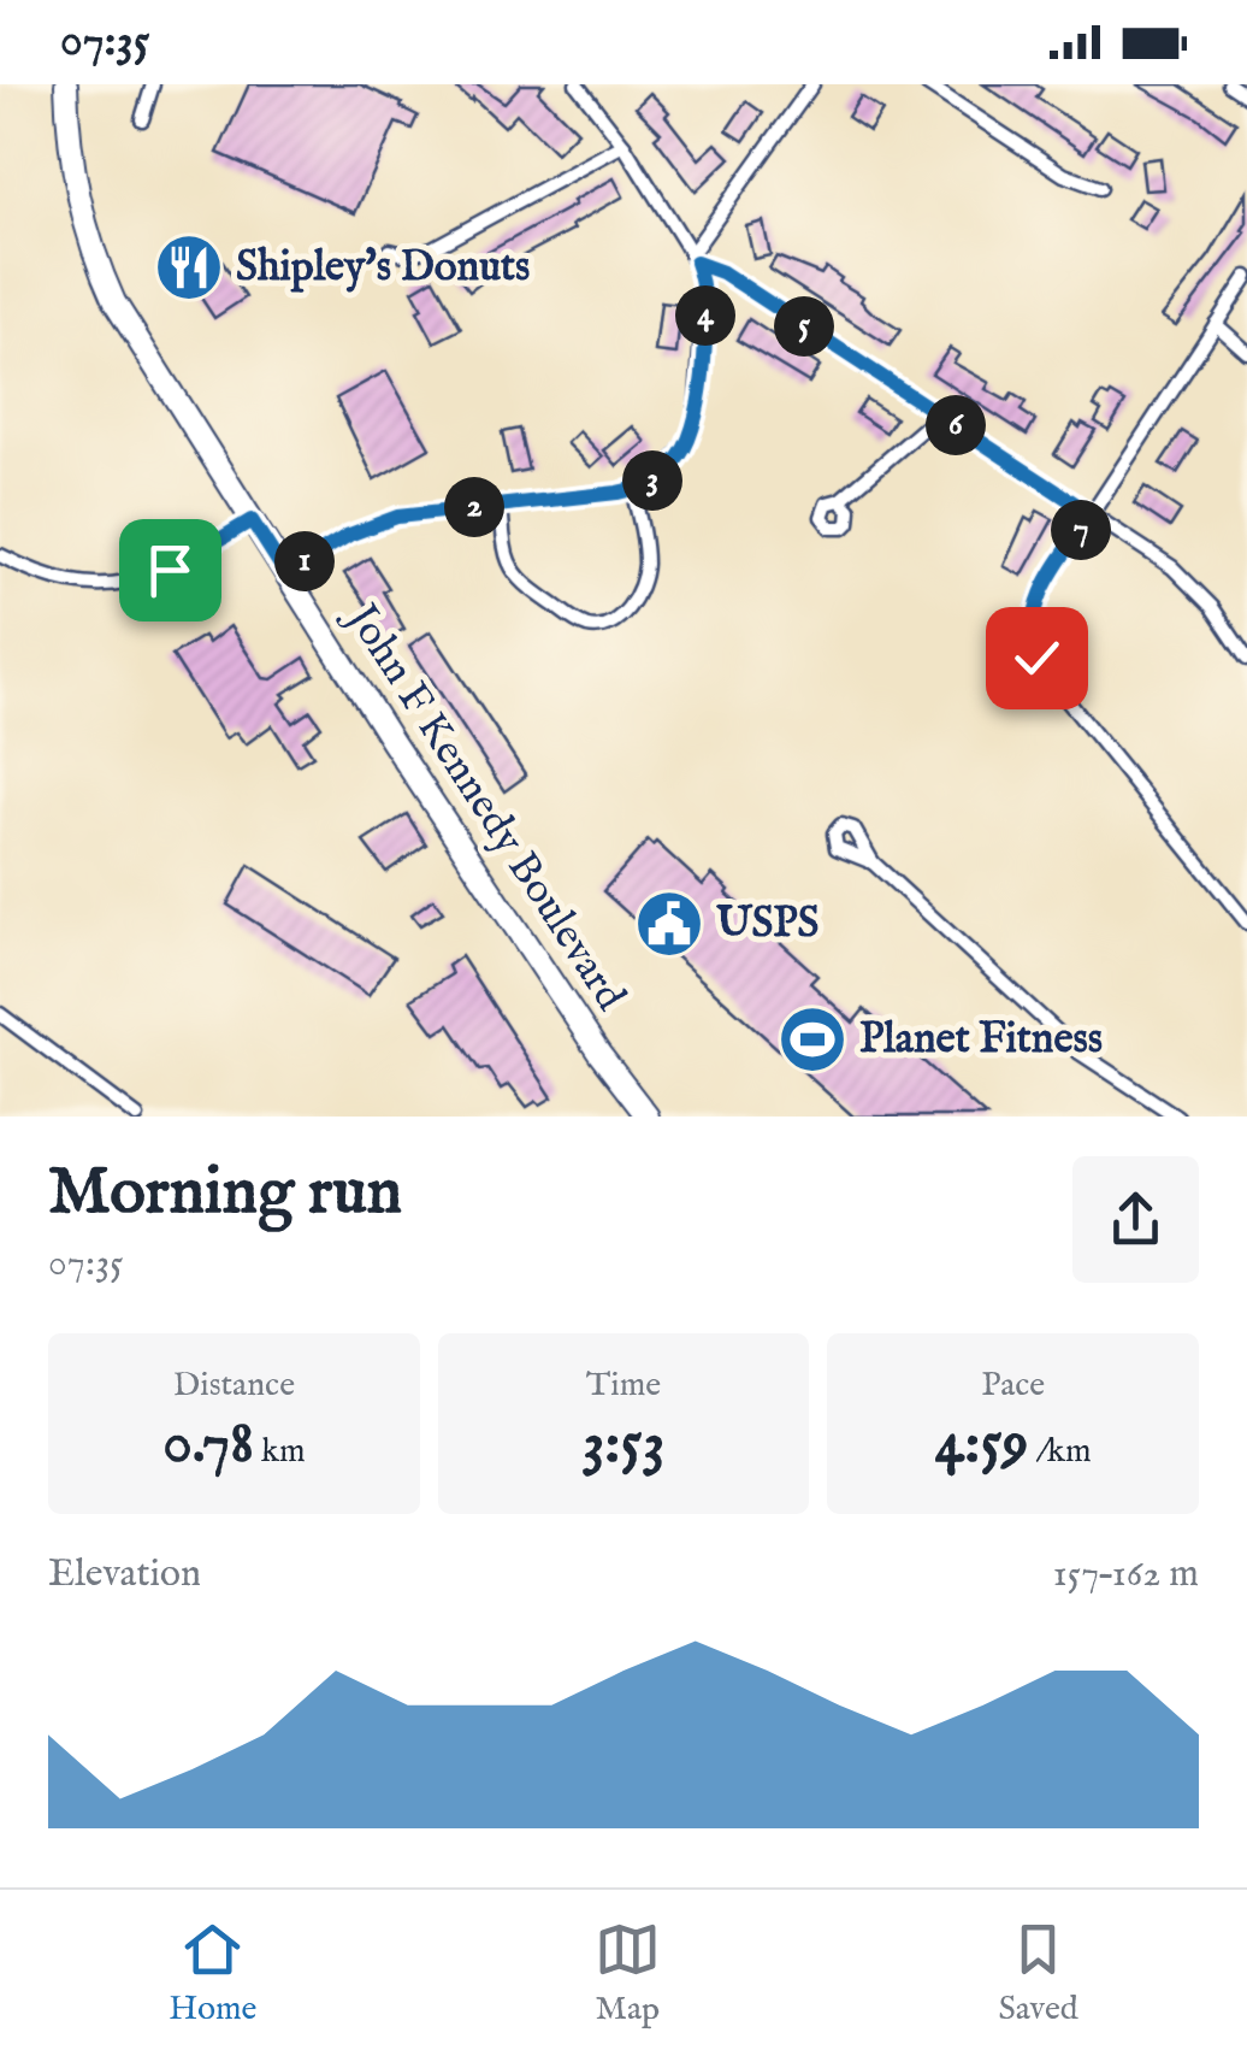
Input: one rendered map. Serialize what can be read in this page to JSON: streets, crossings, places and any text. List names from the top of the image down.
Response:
{
  "streets": {
    "main road": ["John F Kennedy Boulevard"]
  },
  "places": {
    "restaurant": ["Shipley's Donuts"],
    "public building": ["USPS"],
    "sports": ["Planet Fitness"]
  },
  "page": {
    "status": "07:35",
    "pins": [
      "4",
      "5",
      "6",
      "3",
      "2",
      "7",
      "1"
    ],
    "heading": ["Morning run", "07:35"],
    "stats": [
      ["Distance", "0.78 km"],
      ["Time", "3:53"],
      ["Pace", "4:59 /km"]
    ],
    "chart": ["Elevation", "157–162 m"],
    "tabs": ["Home", "Map", "Saved"]
  }
}
